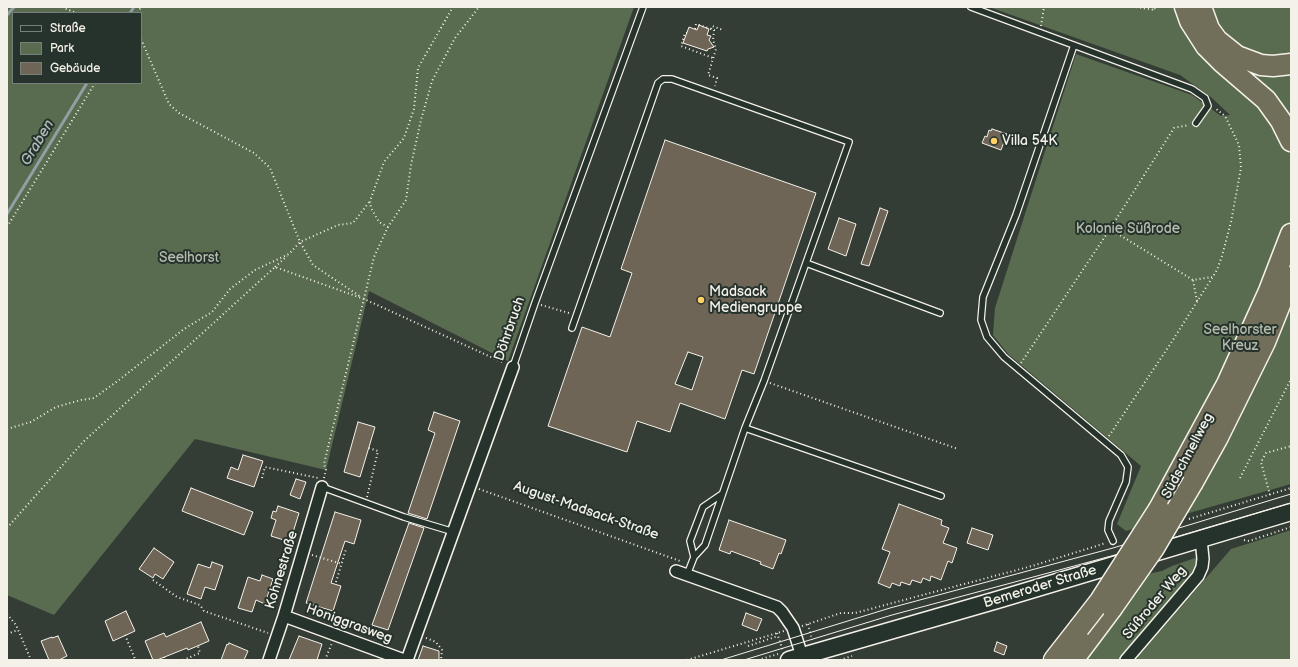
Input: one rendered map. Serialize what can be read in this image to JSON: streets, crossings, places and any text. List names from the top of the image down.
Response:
{
  "streets": {
    "highway": ["Südschnellweg"],
    "main road": ["Bemeroder Straße"],
    "street": [
      "Döhrbruch",
      "Kohnestraße",
      "Süßroder Weg",
      "Honiggrasweg"
    ],
    "path": ["August-Madsack-Straße"]
  },
  "crossings": [
    ["Döhrbruch", "August-Madsack-Straße"],
    ["Döhrbruch", "Honiggrasweg"],
    ["Kohnestraße", "Honiggrasweg"],
    ["Bemeroder Straße", "Süßroder Weg"]
  ],
  "water": ["Graben"],
  "parks": ["Kolonie Süßrode", "Seelhorst", "Seelhorster Kreuz"],
  "places": ["Villa 54K", "Madsack Mediengruppe"],
  "legend": ["Straße", "Park", "Gebäude"]
}
